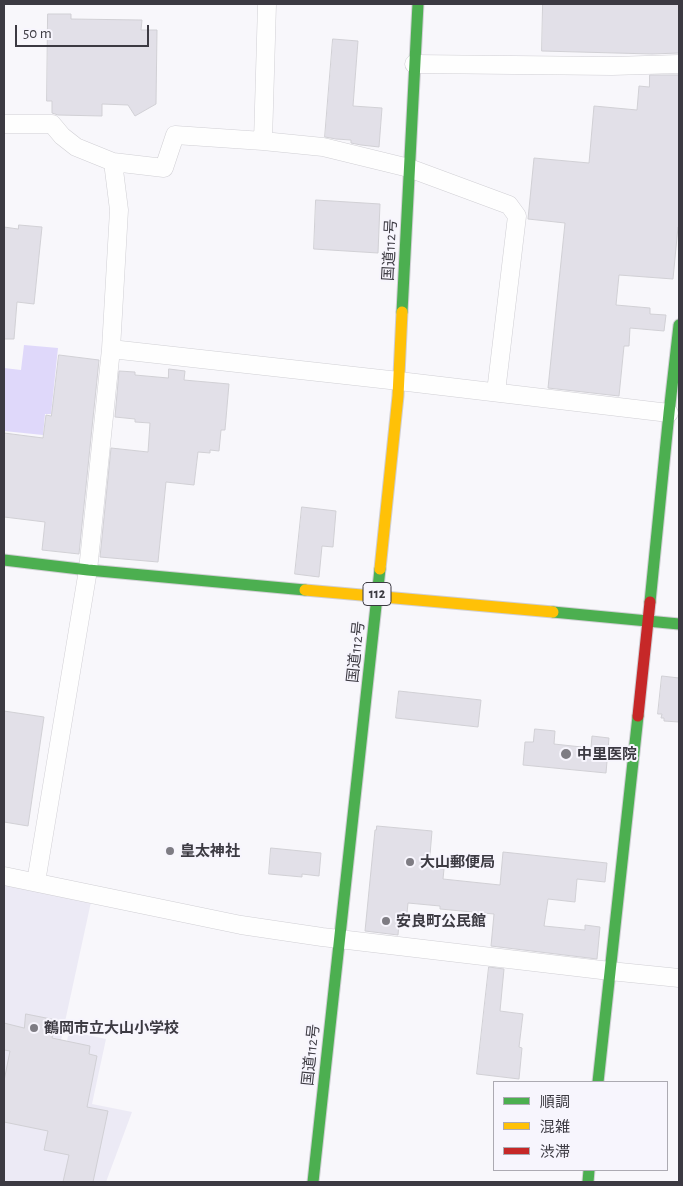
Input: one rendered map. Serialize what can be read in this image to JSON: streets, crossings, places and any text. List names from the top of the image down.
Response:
{
  "streets": {
    "main road": ["国道112号", "112"]
  },
  "places": [
    "中里医院",
    "皇太神社",
    "大山郵便局",
    "安良町公民館",
    "鶴岡市立大山小学校"
  ],
  "legend": ["順調", "混雑", "渋滞"],
  "scale_bar": "50 m"
}
